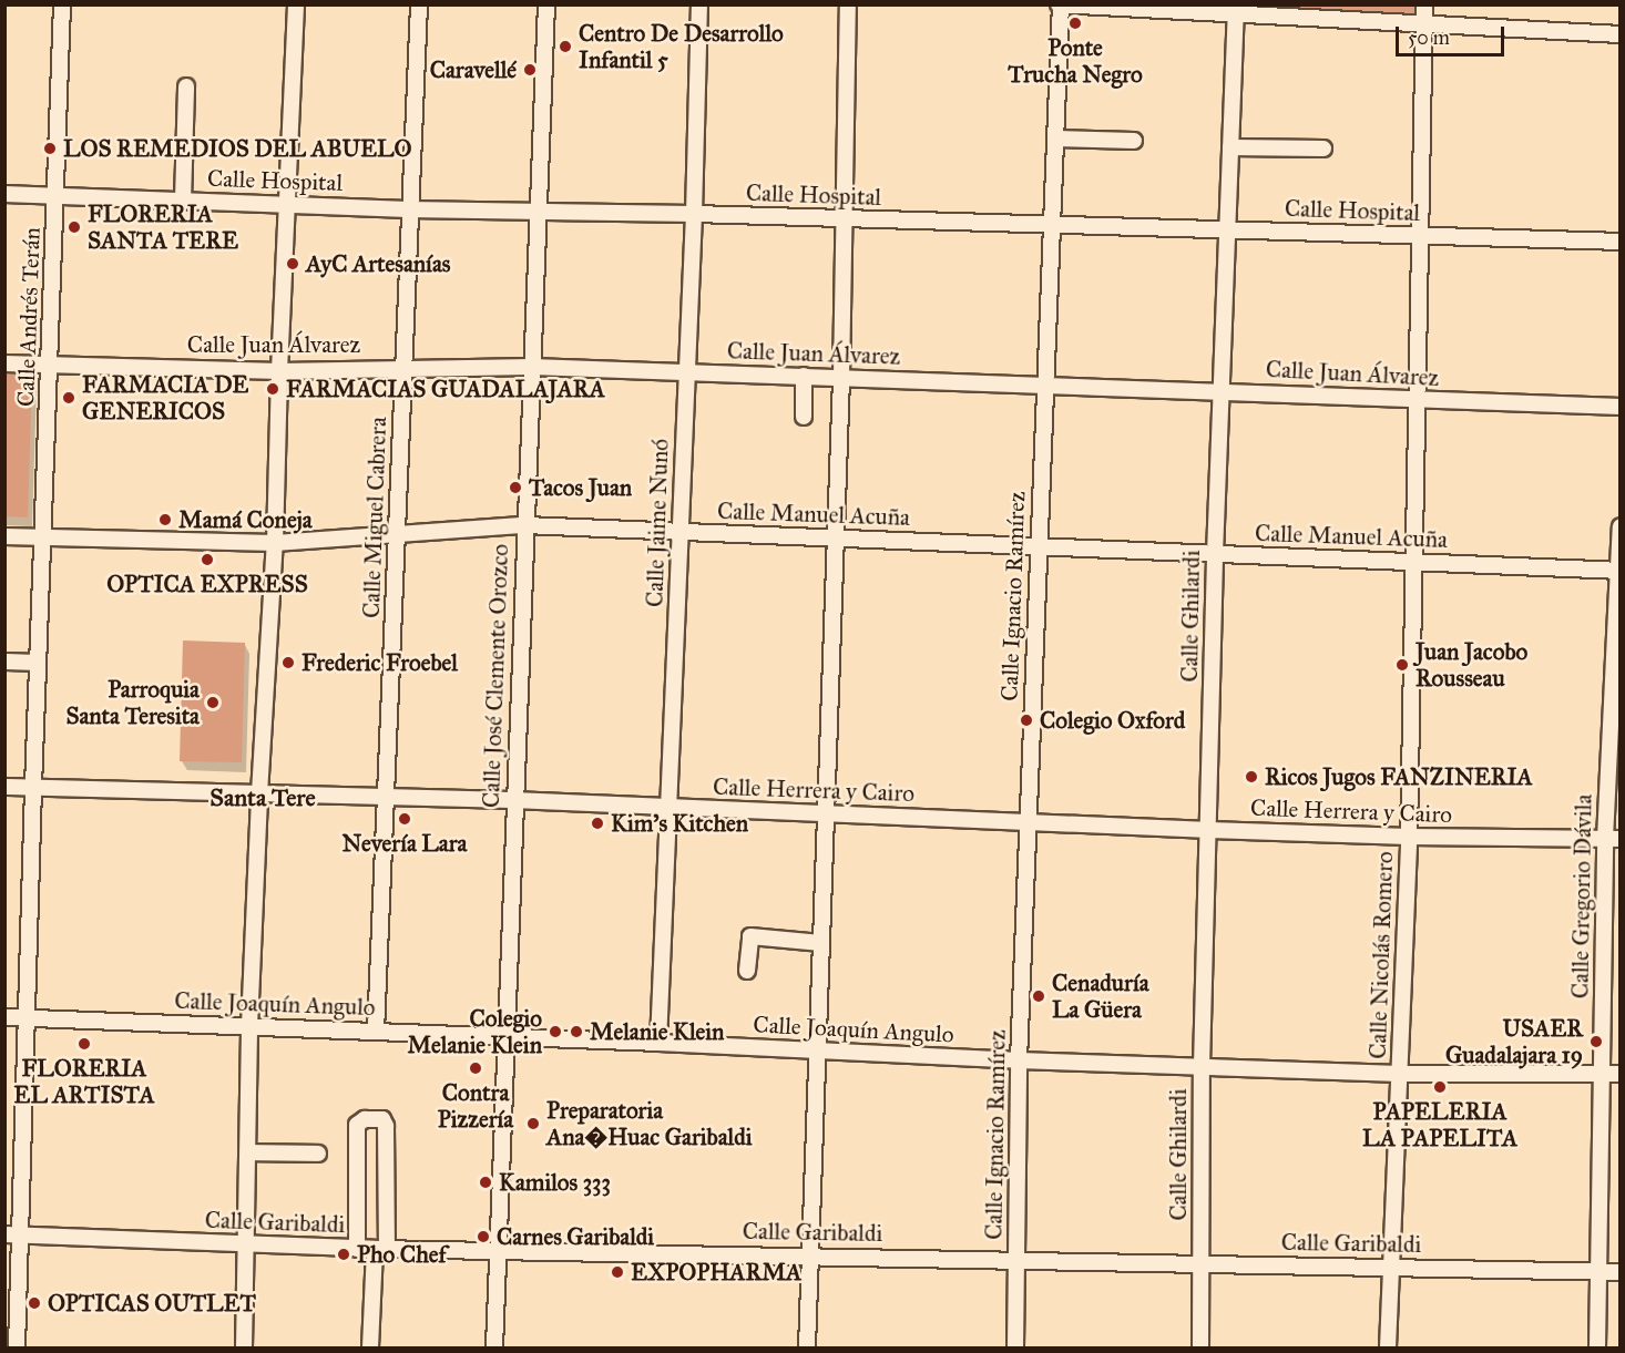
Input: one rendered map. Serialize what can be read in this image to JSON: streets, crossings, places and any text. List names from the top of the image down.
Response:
{
  "streets": {
    "street": [
      "Calle Hospital",
      "Calle Andrés Terán",
      "Calle Juan Álvarez",
      "Calle Manuel Acuña",
      "Calle Miguel Cabrera",
      "Calle Jaime Nunó",
      "Calle Ignacio Ramírez",
      "Calle Ghilardi",
      "Calle José Clemente Orozco",
      "Calle Herrera y Cairo",
      "Calle Gregorio Dávila",
      "Calle Nicolás Romero",
      "Calle Joaquín Angulo",
      "Calle Garibaldi"
    ]
  },
  "crossings": [
    ["Calle Hospital", "Calle Andrés Terán"],
    ["Calle Hospital", "Calle Miguel Cabrera"],
    ["Calle Hospital", "Calle Jaime Nunó"],
    ["Calle Hospital", "Calle Ignacio Ramírez"],
    ["Calle Hospital", "Calle Ghilardi"],
    ["Calle Hospital", "Calle José Clemente Orozco"],
    ["Calle Hospital", "Calle Nicolás Romero"],
    ["Calle Andrés Terán", "Calle Juan Álvarez"],
    ["Calle Andrés Terán", "Calle Manuel Acuña"],
    ["Calle Andrés Terán", "Calle Herrera y Cairo"],
    ["Calle Andrés Terán", "Calle Joaquín Angulo"],
    ["Calle Andrés Terán", "Calle Garibaldi"],
    ["Calle Juan Álvarez", "Calle Miguel Cabrera"],
    ["Calle Juan Álvarez", "Calle Jaime Nunó"],
    ["Calle Juan Álvarez", "Calle Ignacio Ramírez"],
    ["Calle Juan Álvarez", "Calle Ghilardi"],
    ["Calle Juan Álvarez", "Calle José Clemente Orozco"],
    ["Calle Juan Álvarez", "Calle Nicolás Romero"],
    ["Calle Manuel Acuña", "Calle Miguel Cabrera"],
    ["Calle Manuel Acuña", "Calle Jaime Nunó"],
    ["Calle Manuel Acuña", "Calle Ignacio Ramírez"],
    ["Calle Manuel Acuña", "Calle Ghilardi"],
    ["Calle Manuel Acuña", "Calle José Clemente Orozco"],
    ["Calle Manuel Acuña", "Calle Gregorio Dávila"],
    ["Calle Manuel Acuña", "Calle Nicolás Romero"],
    ["Calle Miguel Cabrera", "Calle Herrera y Cairo"],
    ["Calle Miguel Cabrera", "Calle Joaquín Angulo"],
    ["Calle Jaime Nunó", "Calle Herrera y Cairo"],
    ["Calle Jaime Nunó", "Calle Joaquín Angulo"],
    ["Calle Ignacio Ramírez", "Calle Herrera y Cairo"],
    ["Calle Ignacio Ramírez", "Calle Joaquín Angulo"],
    ["Calle Ignacio Ramírez", "Calle Garibaldi"],
    ["Calle Ghilardi", "Calle Herrera y Cairo"],
    ["Calle Ghilardi", "Calle Joaquín Angulo"],
    ["Calle Ghilardi", "Calle Garibaldi"],
    ["Calle José Clemente Orozco", "Calle Herrera y Cairo"],
    ["Calle José Clemente Orozco", "Calle Joaquín Angulo"],
    ["Calle José Clemente Orozco", "Calle Garibaldi"],
    ["Calle Herrera y Cairo", "Calle Gregorio Dávila"],
    ["Calle Herrera y Cairo", "Calle Nicolás Romero"],
    ["Calle Gregorio Dávila", "Calle Joaquín Angulo"],
    ["Calle Gregorio Dávila", "Calle Garibaldi"],
    ["Calle Nicolás Romero", "Calle Joaquín Angulo"],
    ["Calle Nicolás Romero", "Calle Garibaldi"]
  ],
  "districts": ["Santa Tere"],
  "places": [
    "Ponte Trucha Negro",
    "Centro De Desarrollo Infantil 5",
    "Caravellé",
    "LOS REMEDIOS DEL ABUELO",
    "FLORERIA SANTA TERE",
    "AyC Artesanías",
    "FARMACIAS GUADALAJARA",
    "FARMACIA DE GENERICOS",
    "Tacos Juan",
    "Mamá Coneja",
    "OPTICA EXPRESS",
    "Frederic Froebel",
    "Juan Jacobo Rousseau",
    "Parroquia Santa Teresita",
    "Colegio Oxford",
    "Ricos Jugos FANZINERIA",
    "Nevería Lara",
    "Kim's Kitchen",
    "Cenaduría La Güera",
    "Colegio Melanie Klein",
    "Melanie Klein",
    "USAER Guadalajara 19",
    "FLORERIA EL ARTISTA",
    "Contra Pizzería",
    "PAPELERIA LA PAPELITA",
    "Preparatoria Ana�Huac Garibaldi",
    "Kamilos 333",
    "Carnes Garibaldi",
    "Pho Chef",
    "EXPOPHARMA",
    "OPTICAS OUTLET"
  ],
  "scale_bar": "50 m"
}
